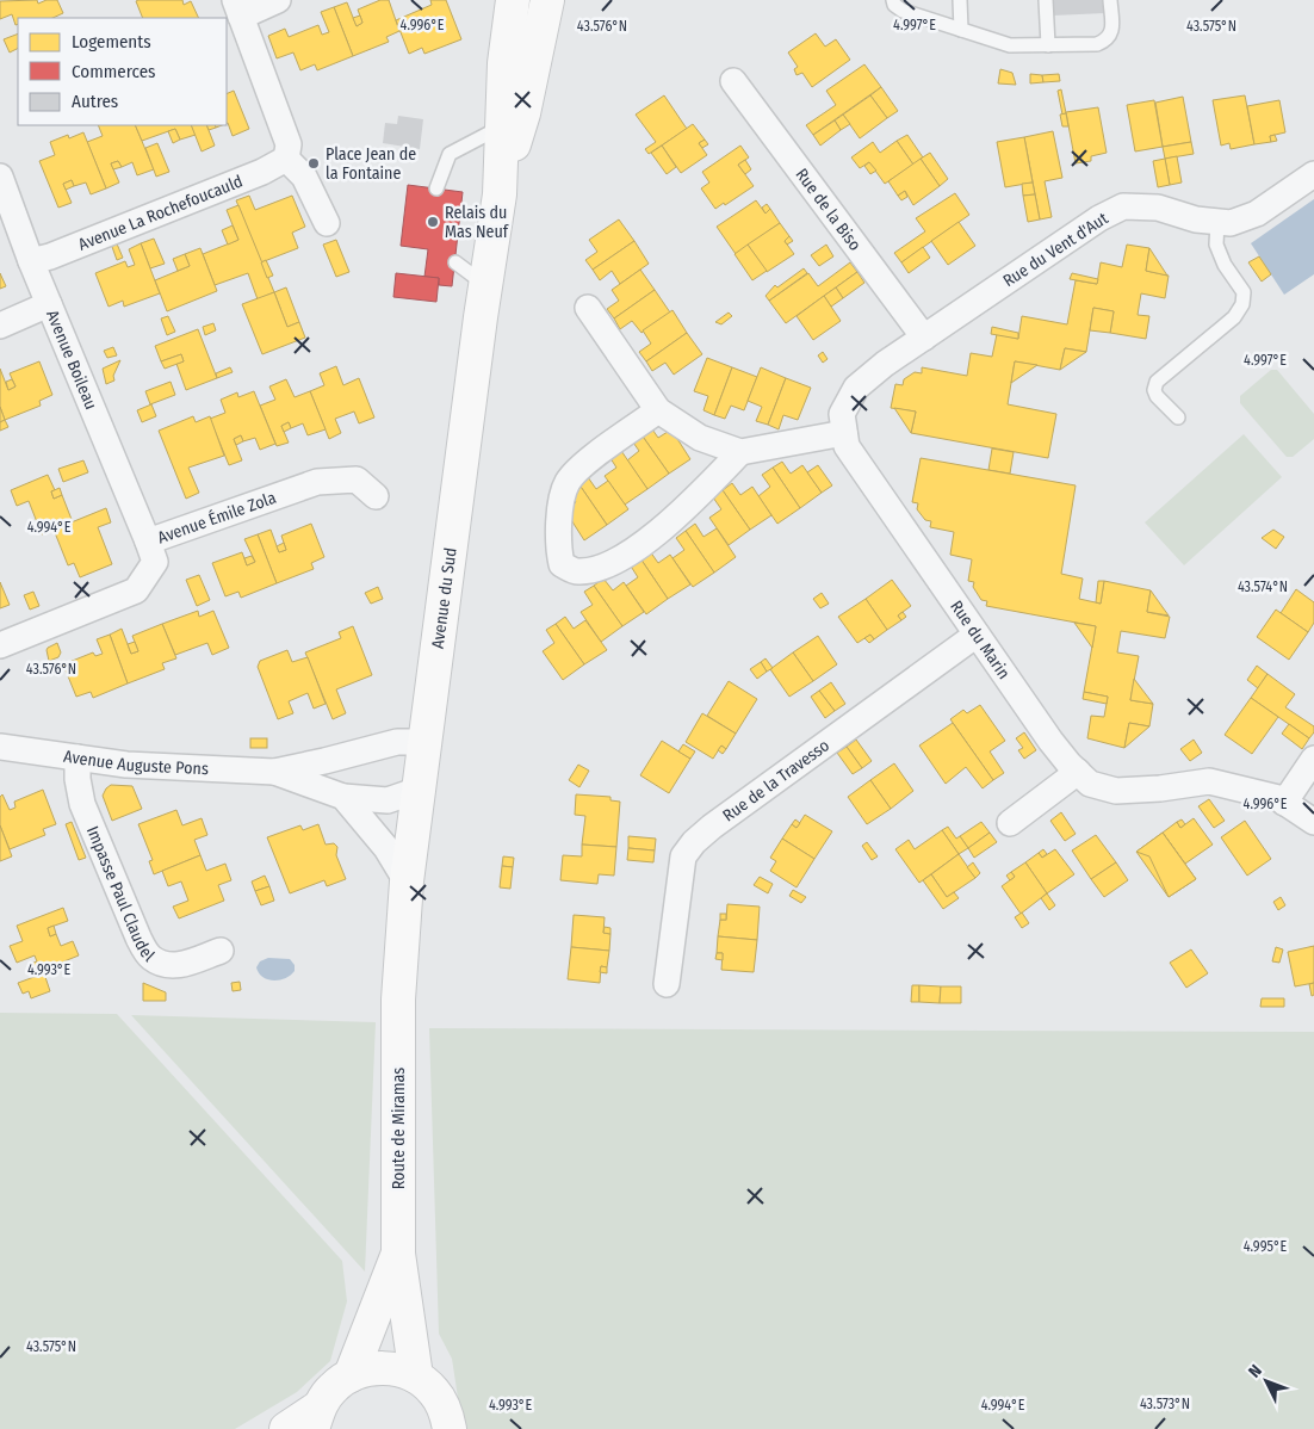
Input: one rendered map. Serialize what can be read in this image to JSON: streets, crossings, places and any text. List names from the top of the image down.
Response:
{
  "streets": {
    "main road": ["Avenue du Sud", "Route de Miramas"],
    "street": [
      "Rue de la Biso",
      "Avenue La Rochefoucauld",
      "Rue du Vent d'Aut",
      "Avenue Boileau",
      "Avenue Émile Zola",
      "Rue du Marin",
      "Avenue Auguste Pons",
      "Rue de la Travesso",
      "Impasse Paul Claudel"
    ]
  },
  "crossings": [
    ["Rue de la Biso", "Rue du Vent d'Aut"],
    ["Rue de la Biso", "Rue du Marin"],
    ["Avenue La Rochefoucauld", "Avenue Boileau"],
    ["Rue du Vent d'Aut", "Rue du Marin"],
    ["Avenue Boileau", "Avenue Émile Zola"],
    ["Avenue du Sud", "Route de Miramas"],
    ["Rue du Marin", "Rue de la Travesso"],
    ["Avenue Auguste Pons", "Impasse Paul Claudel"]
  ],
  "places": ["Place Jean de la Fontaine", "Relais du Mas Neuf"],
  "legend": ["Logements", "Commerces", "Autres"],
  "north": "top left",
  "coordinates": [
    "4.996°E",
    "4.997°E",
    "43.576°N",
    "43.575°N",
    "4.994°E",
    "43.574°N",
    "4.993°E",
    "4.995°E",
    "43.573°N"
  ]
}
